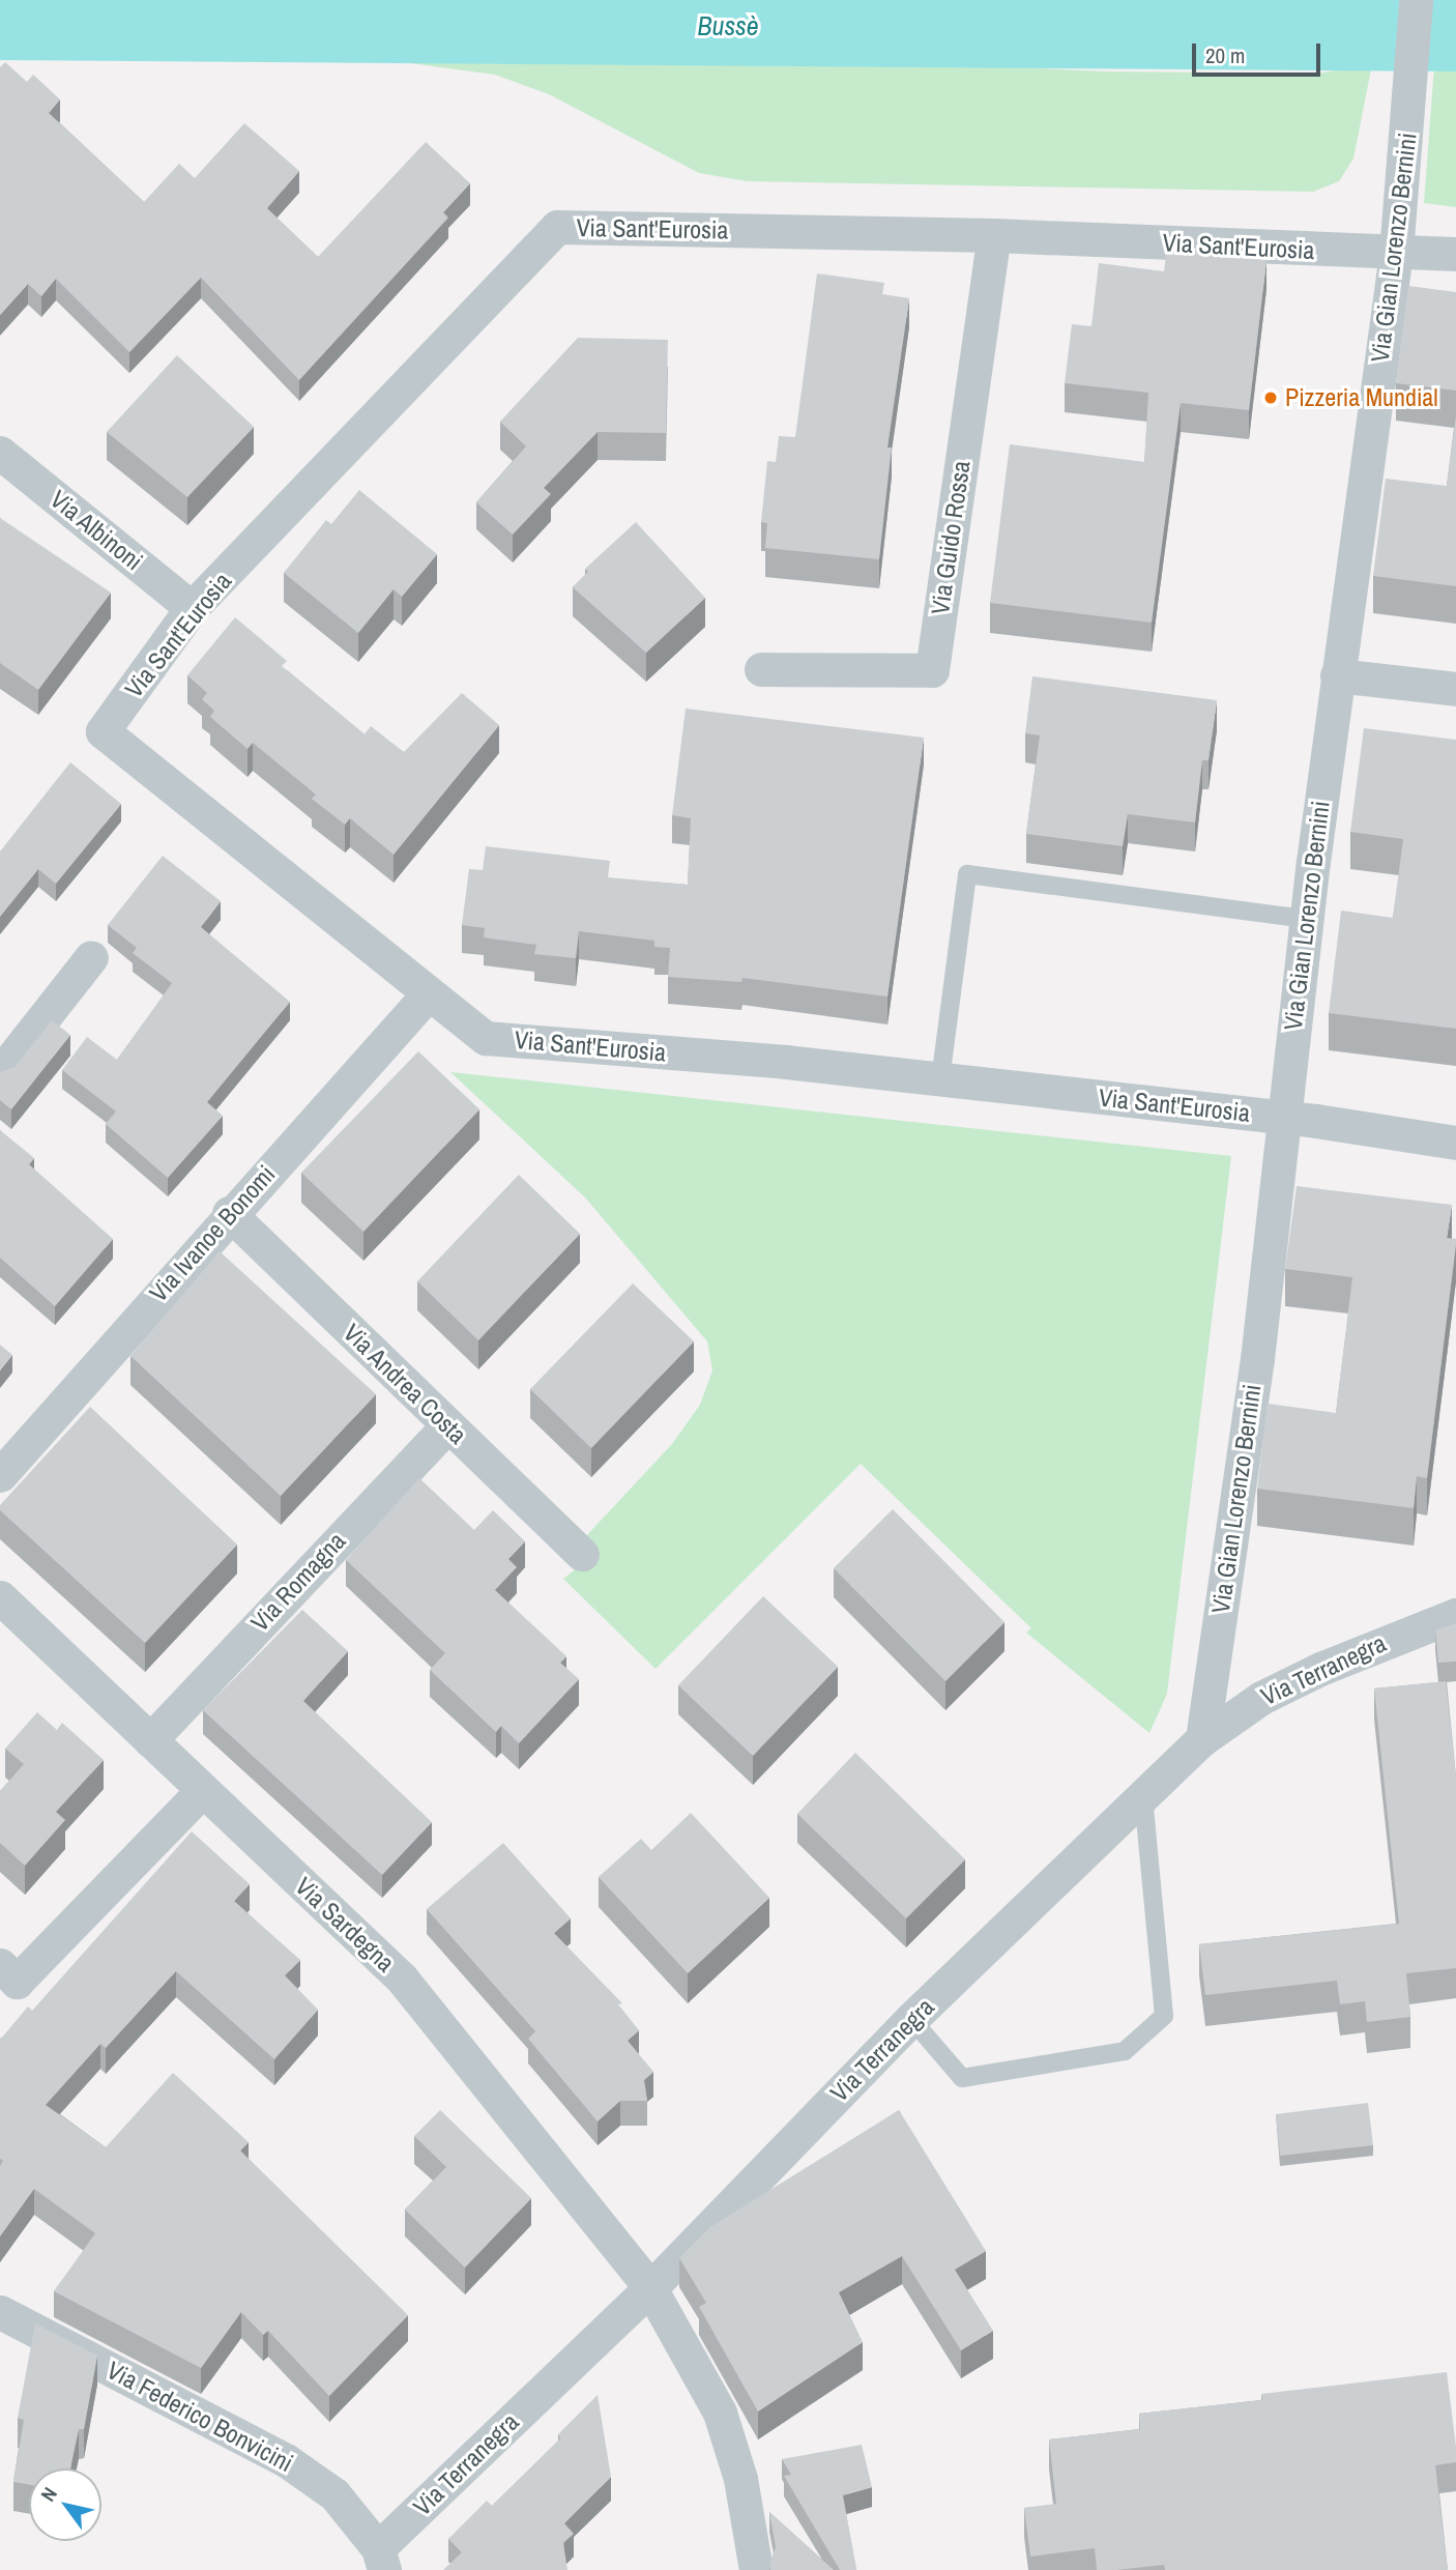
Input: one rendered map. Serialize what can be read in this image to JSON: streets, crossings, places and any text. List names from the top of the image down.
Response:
{
  "streets": {
    "street": [
      "Via Sant'Eurosia",
      "Via Gian Lorenzo Bernini",
      "Via Albinoni",
      "Via Guido Rossa",
      "Via Ivanoe Bonomi",
      "Via Andrea Costa",
      "Via Romagna",
      "Via Terranegra",
      "Via Sardegna",
      "Via Federico Bonvicini"
    ]
  },
  "crossings": [
    ["Via Sant'Eurosia", "Via Gian Lorenzo Bernini"],
    ["Via Sant'Eurosia", "Via Albinoni"],
    ["Via Sant'Eurosia", "Via Guido Rossa"],
    ["Via Sant'Eurosia", "Via Ivanoe Bonomi"],
    ["Via Gian Lorenzo Bernini", "Via Terranegra"],
    ["Via Ivanoe Bonomi", "Via Andrea Costa"],
    ["Via Andrea Costa", "Via Romagna"],
    ["Via Romagna", "Via Sardegna"],
    ["Via Terranegra", "Via Sardegna"],
    ["Via Terranegra", "Via Federico Bonvicini"]
  ],
  "water": ["Bussè"],
  "places": ["Pizzeria Mundial"],
  "scale_bar": "20 m",
  "north": "top left"
}
